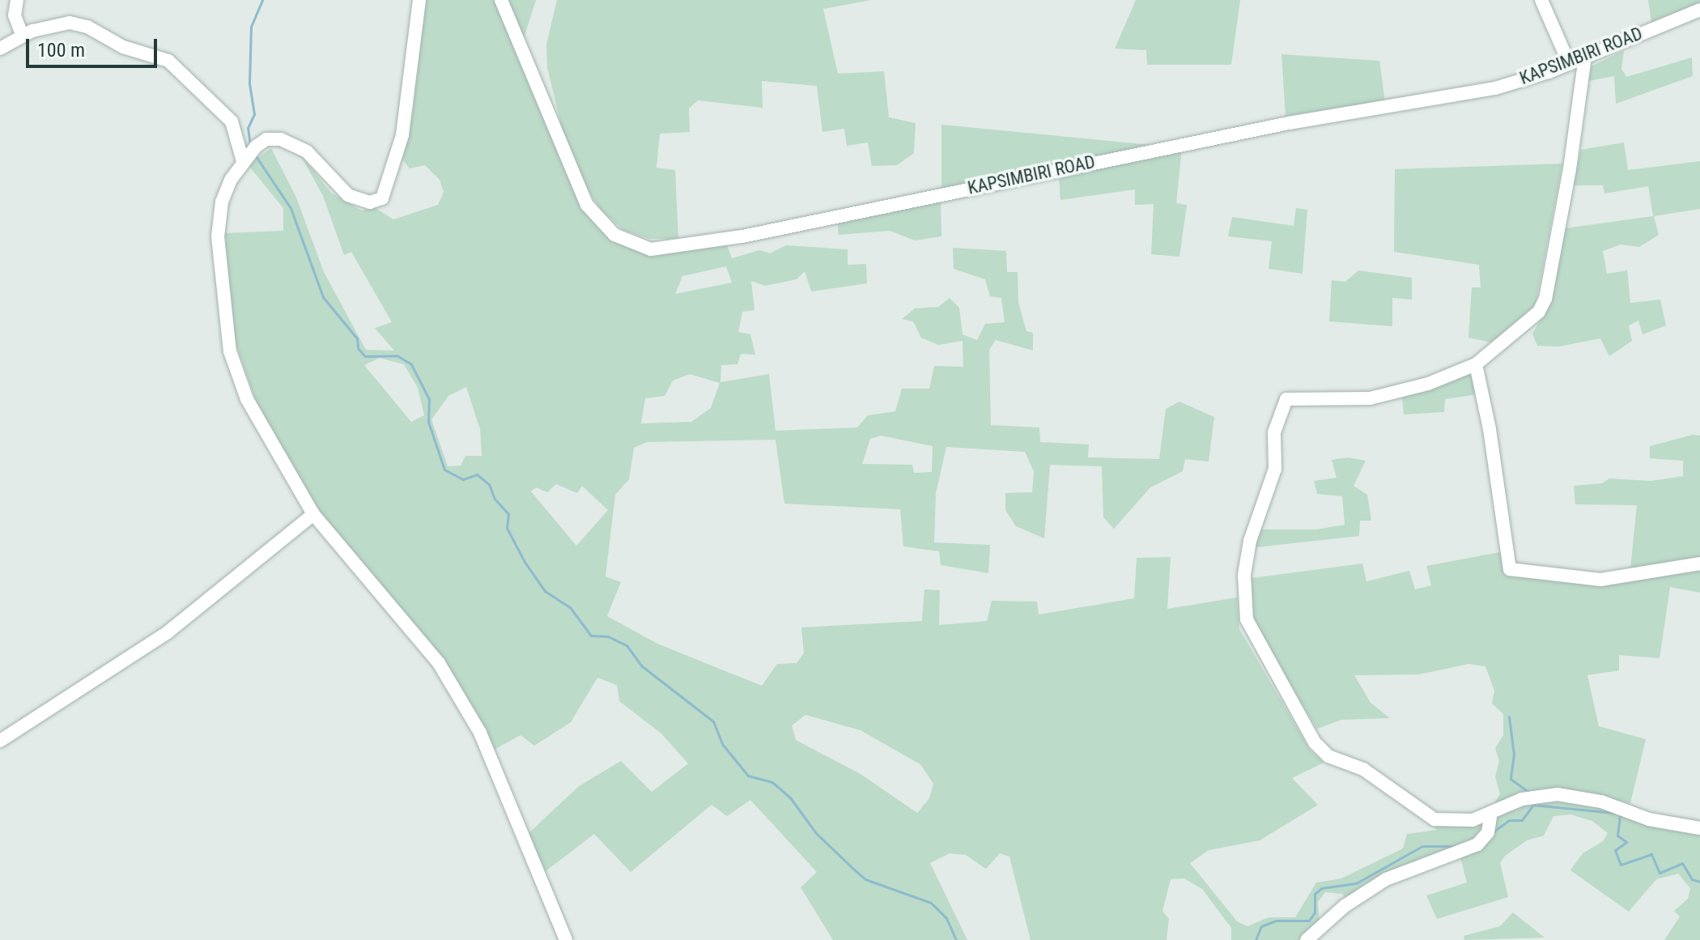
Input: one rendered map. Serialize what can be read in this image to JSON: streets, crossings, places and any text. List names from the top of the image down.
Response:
{
  "streets": {
    "street": ["KAPSIMBIRI ROAD"]
  },
  "scale_bar": "100 m"
}
